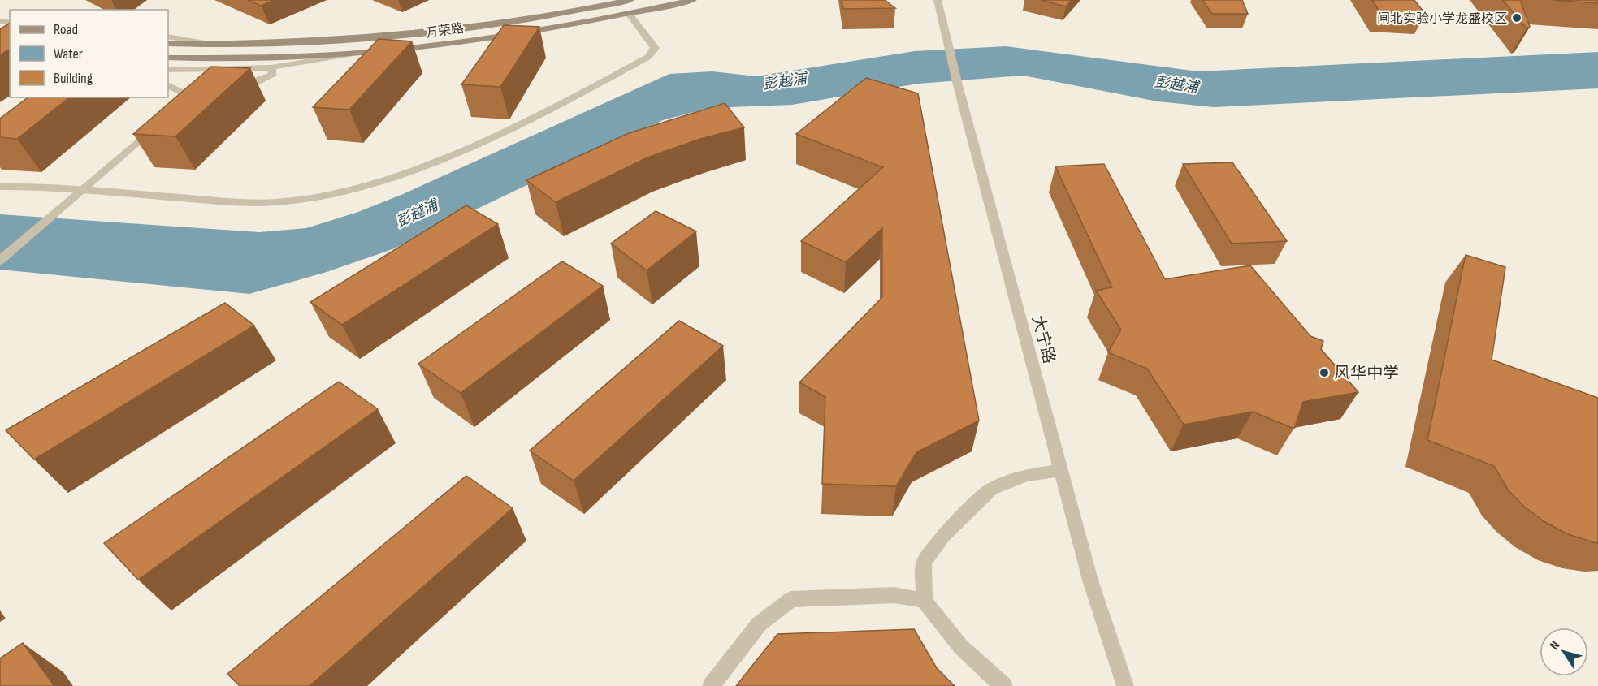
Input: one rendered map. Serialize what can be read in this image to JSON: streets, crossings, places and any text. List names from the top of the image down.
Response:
{
  "streets": {
    "main road": ["万荣路"],
    "street": ["大宁路"]
  },
  "water": ["彭越浦"],
  "places": ["闸北实验小学龙盛校区", "风华中学"],
  "legend": ["Road", "Water", "Building"],
  "north": "top left"
}
